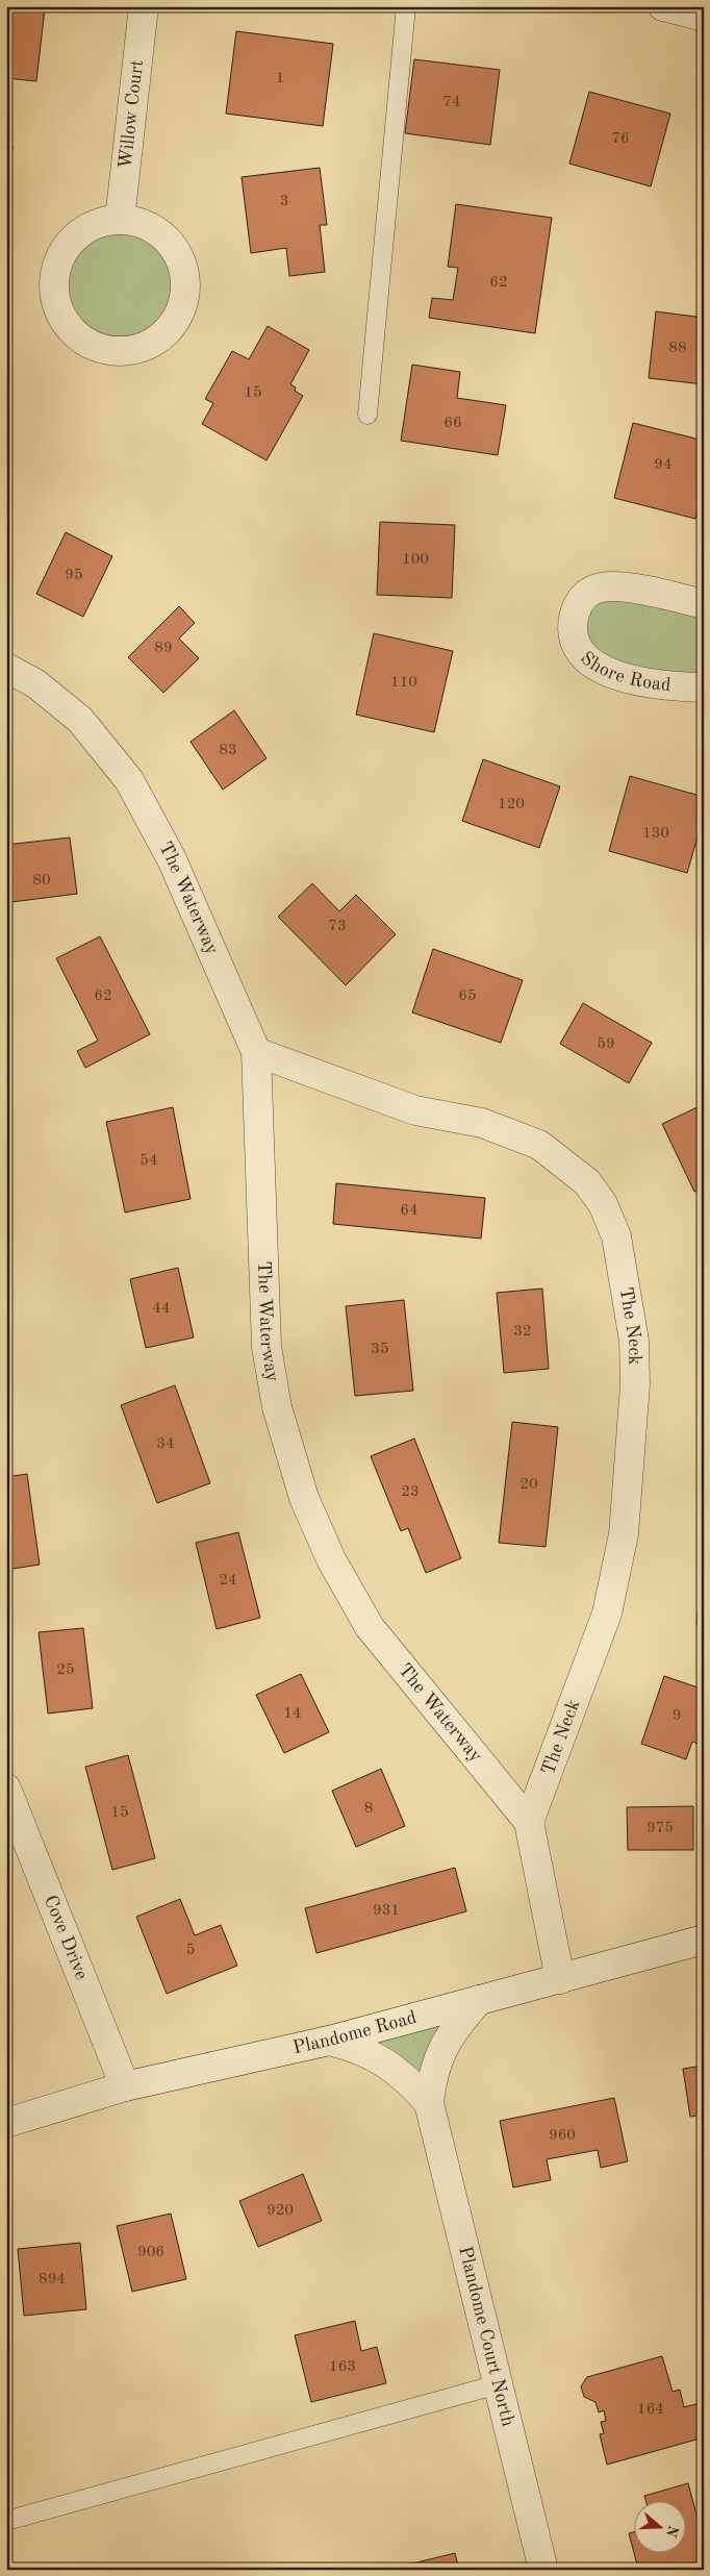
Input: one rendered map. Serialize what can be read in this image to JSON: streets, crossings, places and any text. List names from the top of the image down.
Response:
{
  "streets": {
    "street": [
      "Willow Court",
      "Shore Road",
      "The Waterway",
      "The Neck",
      "Cove Drive",
      "Plandome Road",
      "Plandome Court North"
    ]
  },
  "crossings": [
    ["The Waterway", "The Neck"],
    ["The Waterway", "Plandome Road"],
    ["Cove Drive", "Plandome Road"],
    ["Plandome Road", "Plandome Court North"]
  ],
  "house_numbers": [
    "1",
    "74",
    "76",
    "3",
    "62",
    "88",
    "15",
    "66",
    "94",
    "100",
    "95",
    "89",
    "110",
    "83",
    "120",
    "130",
    "80",
    "73",
    "62",
    "65",
    "59",
    "54",
    "64",
    "44",
    "32",
    "35",
    "34",
    "20",
    "23",
    "24",
    "25",
    "14",
    "9",
    "8",
    "15",
    "975",
    "931",
    "5",
    "960",
    "920",
    "906",
    "894",
    "163",
    "164"
  ],
  "north": "right"
}
